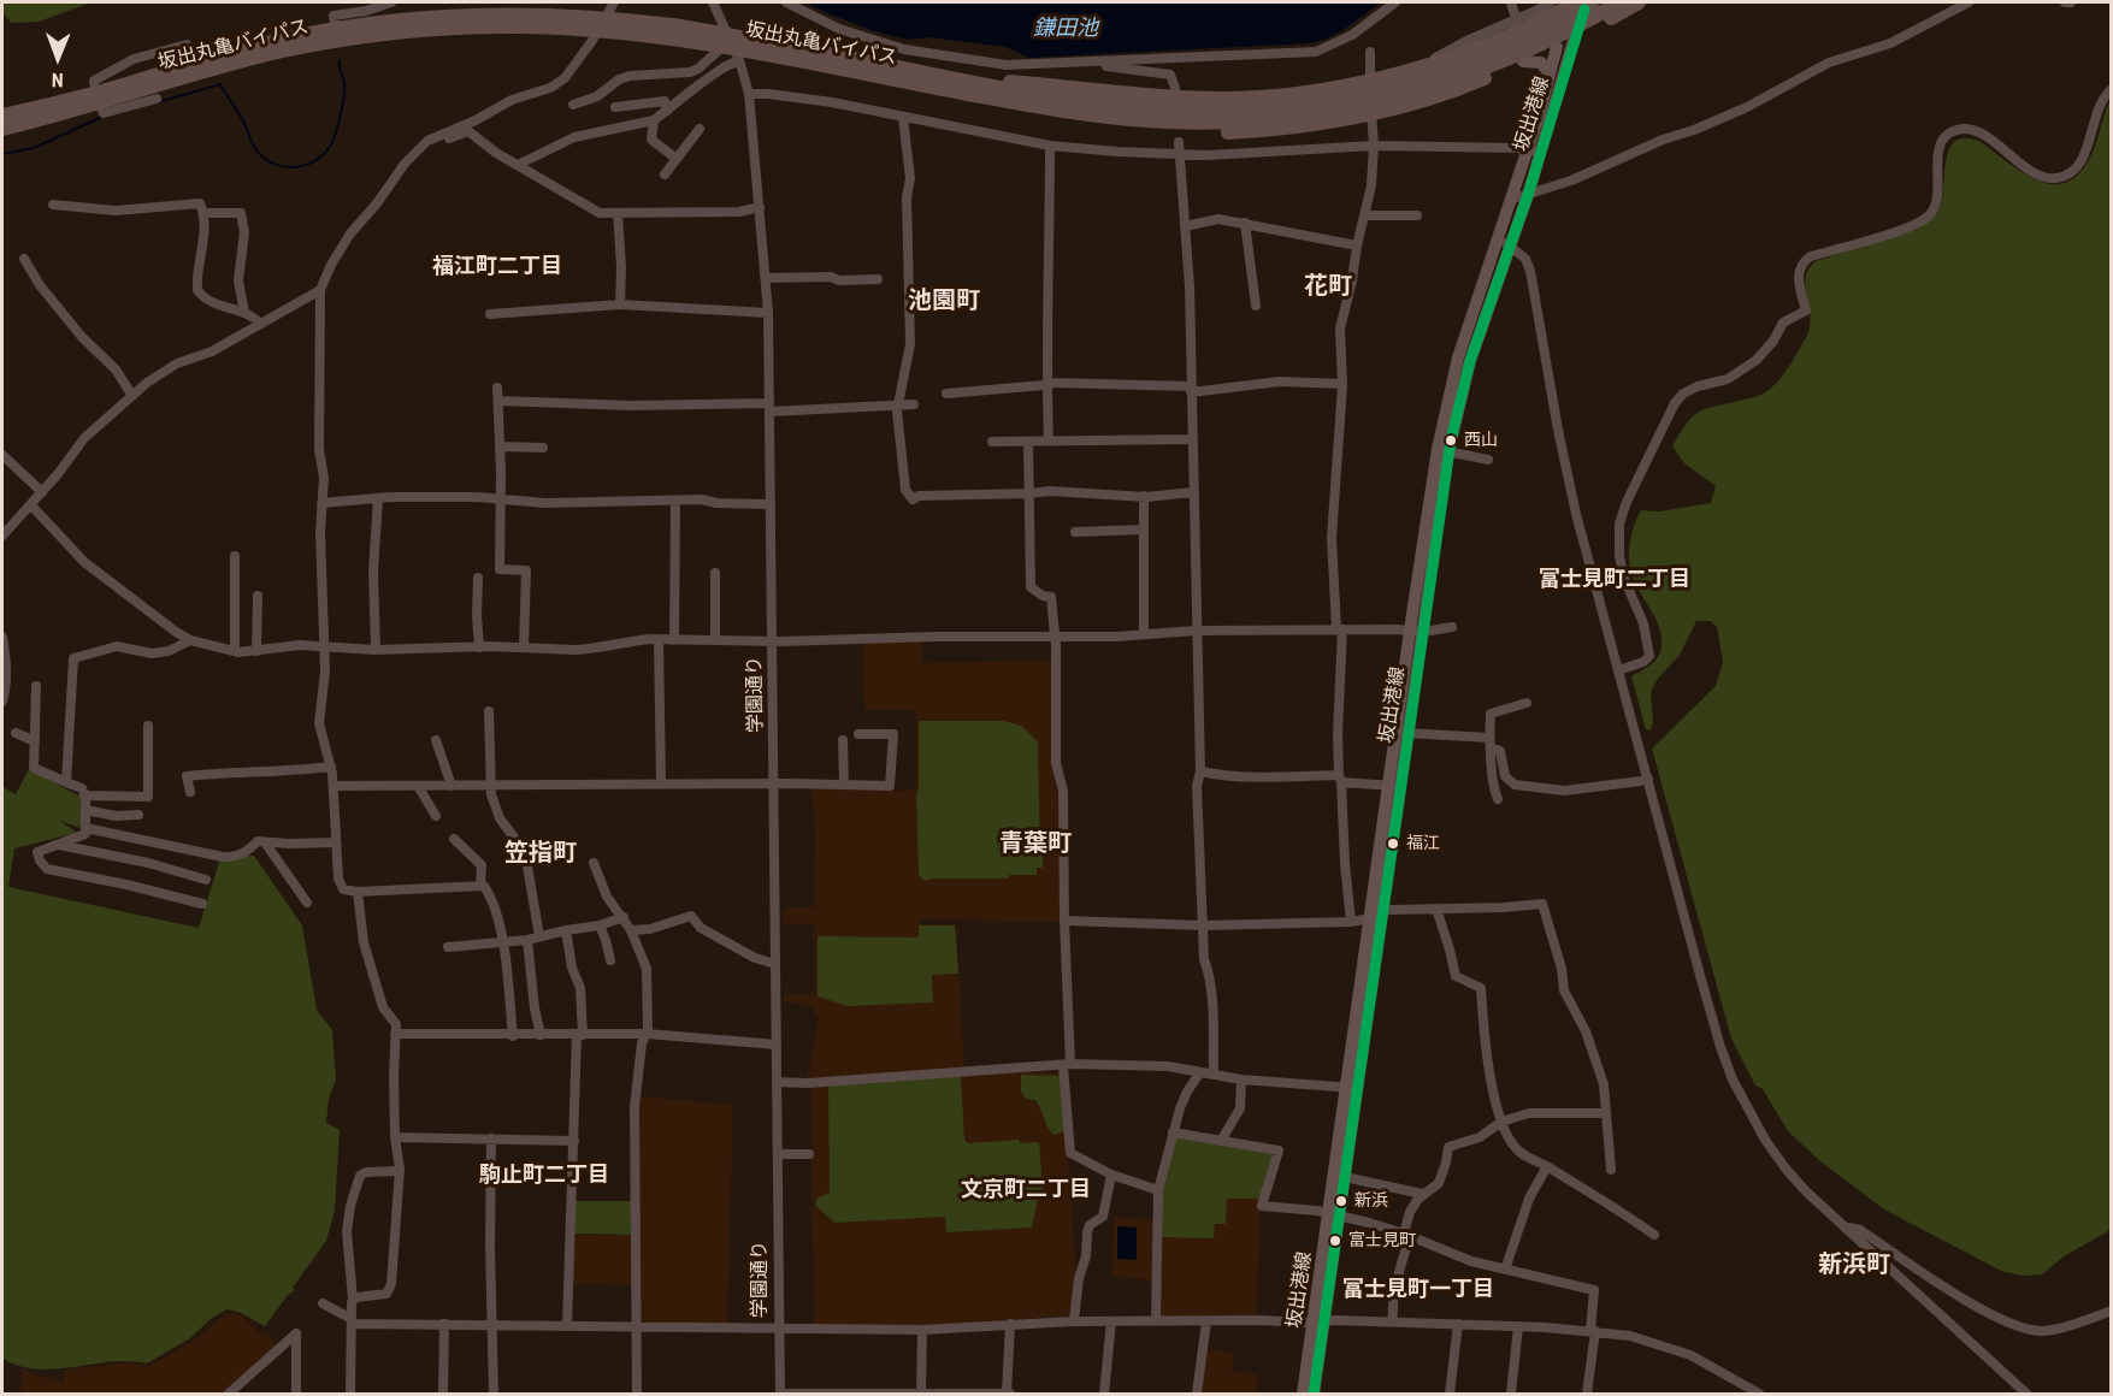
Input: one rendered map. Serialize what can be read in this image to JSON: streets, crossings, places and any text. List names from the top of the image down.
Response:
{
  "streets": {
    "highway": ["坂出丸亀バイパス"],
    "main road": ["坂出港線"],
    "street": ["学園通り"]
  },
  "districts": [
    "福江町二丁目",
    "花町",
    "池園町",
    "富士見町二丁目",
    "青葉町",
    "笠指町",
    "駒止町二丁目",
    "文京町二丁目",
    "新浜町",
    "富士見町一丁目"
  ],
  "water": ["鎌田池"],
  "places": [
    "西山",
    "福江",
    "新浜",
    "富士見町"
  ],
  "north": "bottom"
}
